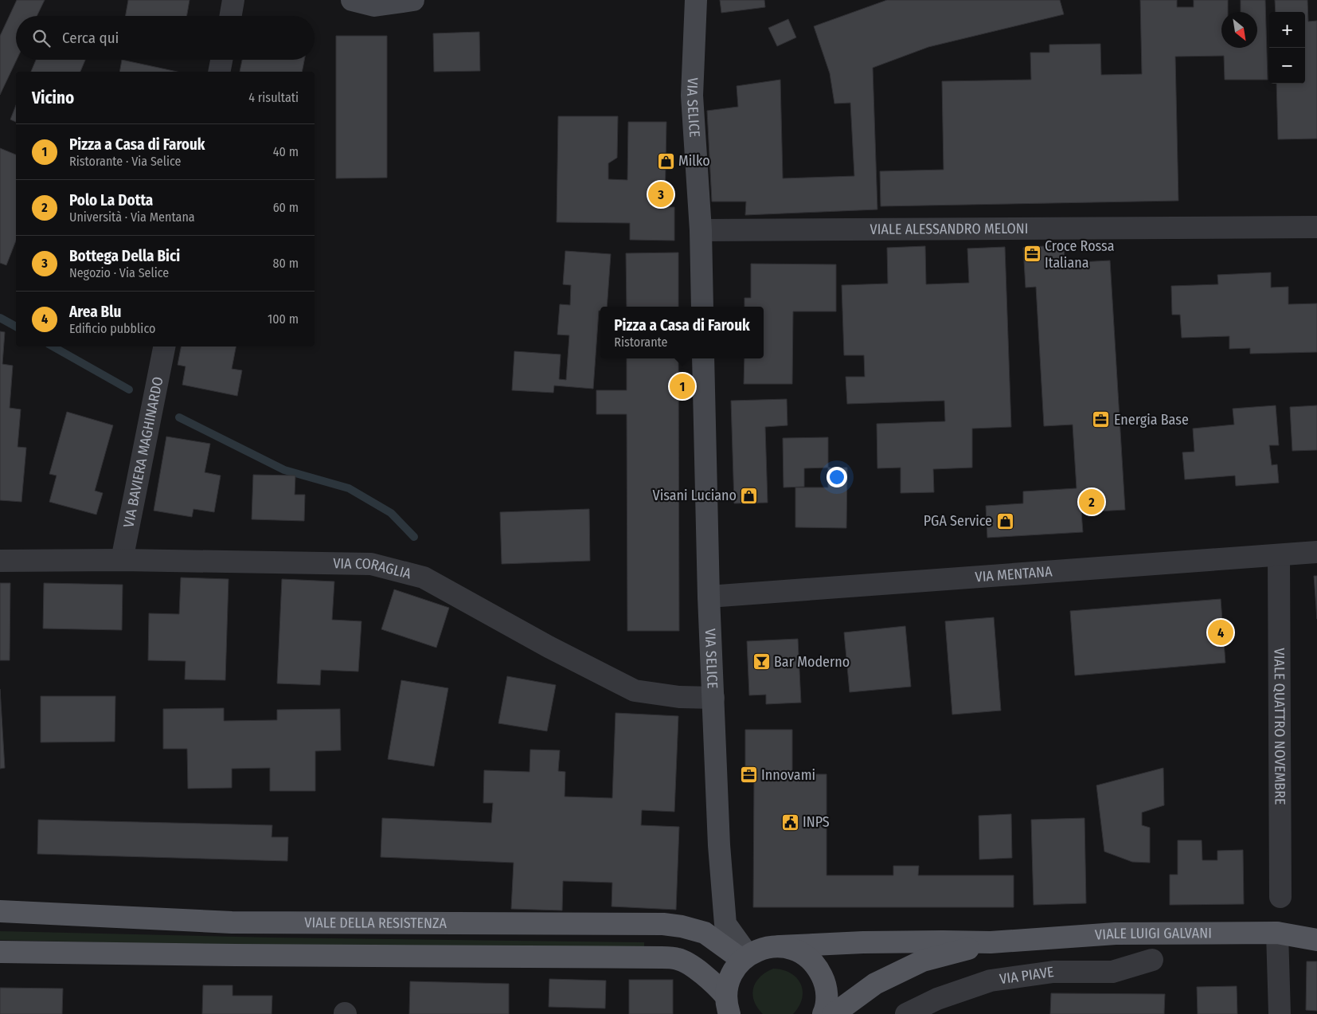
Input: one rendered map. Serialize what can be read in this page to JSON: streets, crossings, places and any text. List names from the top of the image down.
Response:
{
  "streets": {
    "main road": ["VIALE DELLA RESISTENZA", "VIALE LUIGI GALVANI"],
    "street": [
      "VIA SELICE",
      "VIALE ALESSANDRO MELONI",
      "VIA BAVIERA MAGHINARDO",
      "VIA CORAGLIA",
      "VIA MENTANA",
      "VIALE QUATTRO NOVEMBRE",
      "VIA PIAVE"
    ]
  },
  "crossings": [
    ["VIA SELICE", "VIALE ALESSANDRO MELONI"],
    ["VIA SELICE", "VIA CORAGLIA"],
    ["VIA SELICE", "VIA MENTANA"],
    ["VIA SELICE", "VIALE DELLA RESISTENZA"],
    ["VIA SELICE", "VIALE LUIGI GALVANI"],
    ["VIA BAVIERA MAGHINARDO", "VIA CORAGLIA"],
    ["VIA MENTANA", "VIALE QUATTRO NOVEMBRE"],
    ["VIALE DELLA RESISTENZA", "VIALE LUIGI GALVANI"]
  ],
  "places": {
    "shop": ["Milko", "Visani Luciano", "PGA Service"],
    "office": ["Croce Rossa Italiana", "Energia Base", "Innovami"],
    "bar": ["Bar Moderno"],
    "public building": ["INPS"]
  },
  "north": "bottom right",
  "page": {
    "map_buttons": ["+", "−"],
    "search": "Cerca qui",
    "heading": ["Vicino", "4 risultati"],
    "list": [
      {
        "mark": "1",
        "name": "Pizza a Casa di Farouk",
        "note": "Ristorante · Via Selice",
        "value": "40 m"
      },
      {
        "mark": "2",
        "name": "Polo La Dotta",
        "note": "Università · Via Mentana",
        "value": "60 m"
      },
      {
        "mark": "3",
        "name": "Bottega Della Bici",
        "note": "Negozio · Via Selice",
        "value": "80 m"
      },
      {
        "mark": "4",
        "name": "Area Blu",
        "note": "Edificio pubblico",
        "value": "100 m"
      }
    ],
    "pins": [
      "3",
      "1",
      "2",
      "4"
    ],
    "popup": ["Pizza a Casa di Farouk", "Ristorante"]
  }
}
